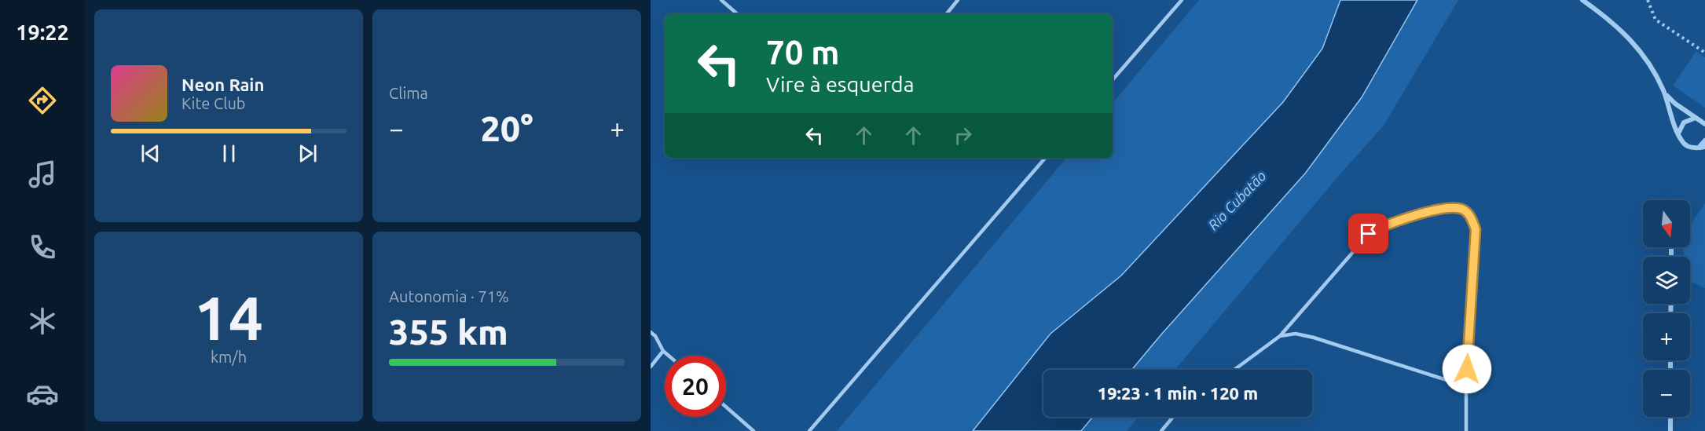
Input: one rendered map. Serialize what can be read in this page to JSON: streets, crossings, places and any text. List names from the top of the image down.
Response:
{
  "water": ["Rio Cubatão"],
  "north": "bottom",
  "page": {
    "tabs": "19:22",
    "tile": [
      "Clima",
      ["14", "km/h"],
      ["Autonomia · 71%", "355 km"]
    ],
    "turn": ["70 m", "Vire à esquerda"],
    "song": ["Neon Rain", "Kite Club"],
    "heat": ["−", "20°", "+"],
    "map_buttons": ["+", "−"],
    "limit": "20",
    "trip": "19:23 · 1 min · 120 m"
  }
}
